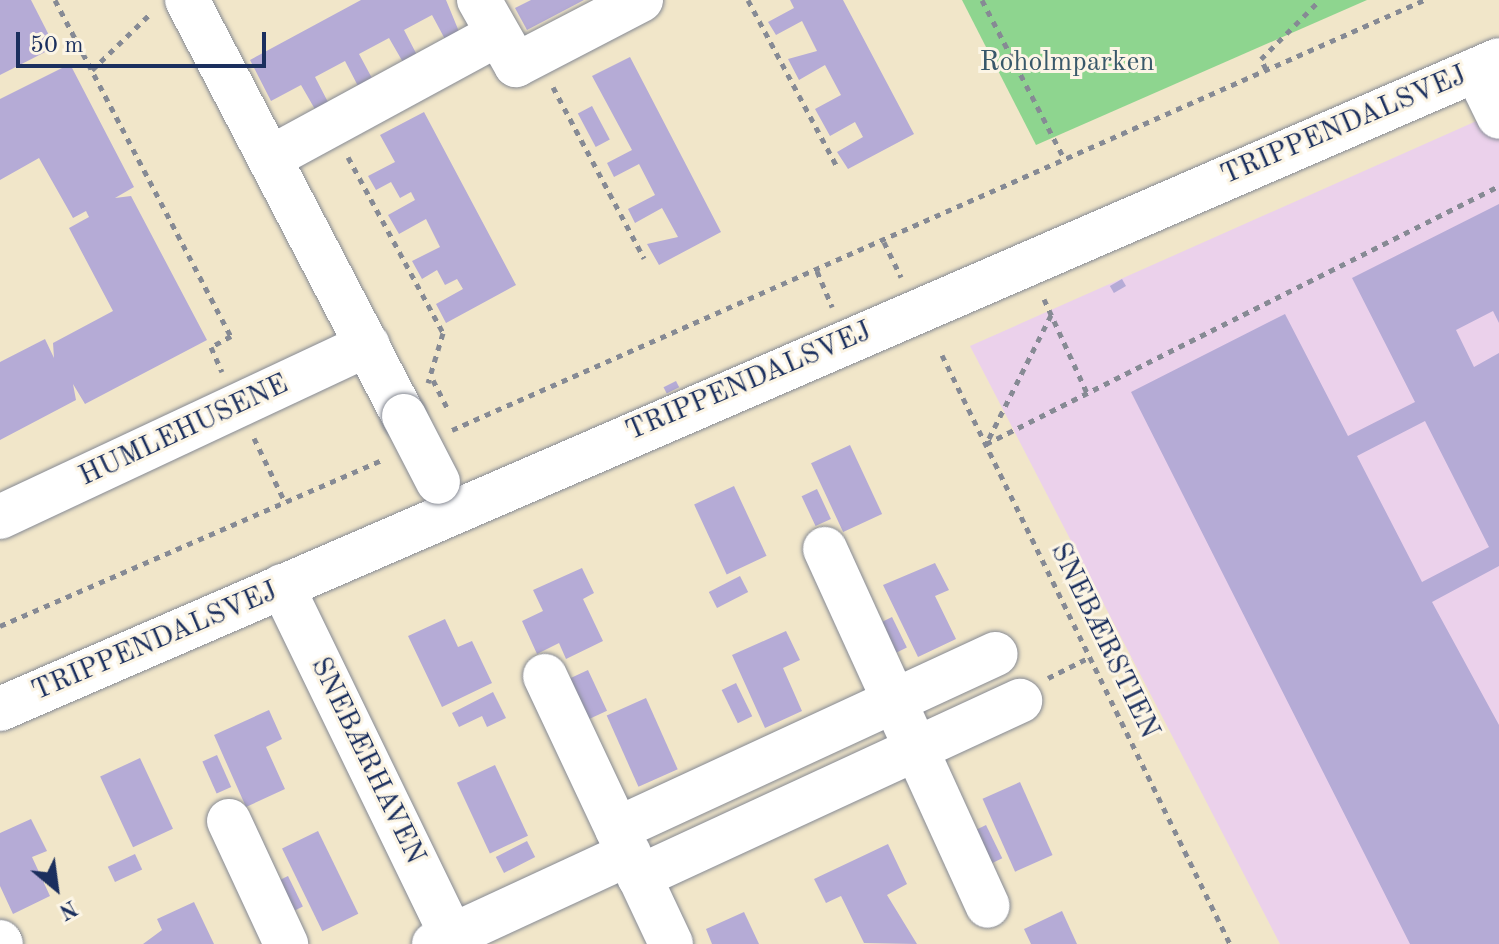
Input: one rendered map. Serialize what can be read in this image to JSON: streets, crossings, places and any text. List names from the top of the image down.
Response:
{
  "streets": {
    "street": ["TRIPPENDALSVEJ", "HUMLEHUSENE", "SNEBÆRHAVEN"],
    "path": ["SNEBÆRSTIEN"]
  },
  "crossings": [
    ["TRIPPENDALSVEJ", "SNEBÆRHAVEN"]
  ],
  "parks": ["Roholmparken"],
  "scale_bar": "50 m",
  "north": "bottom right"
}
